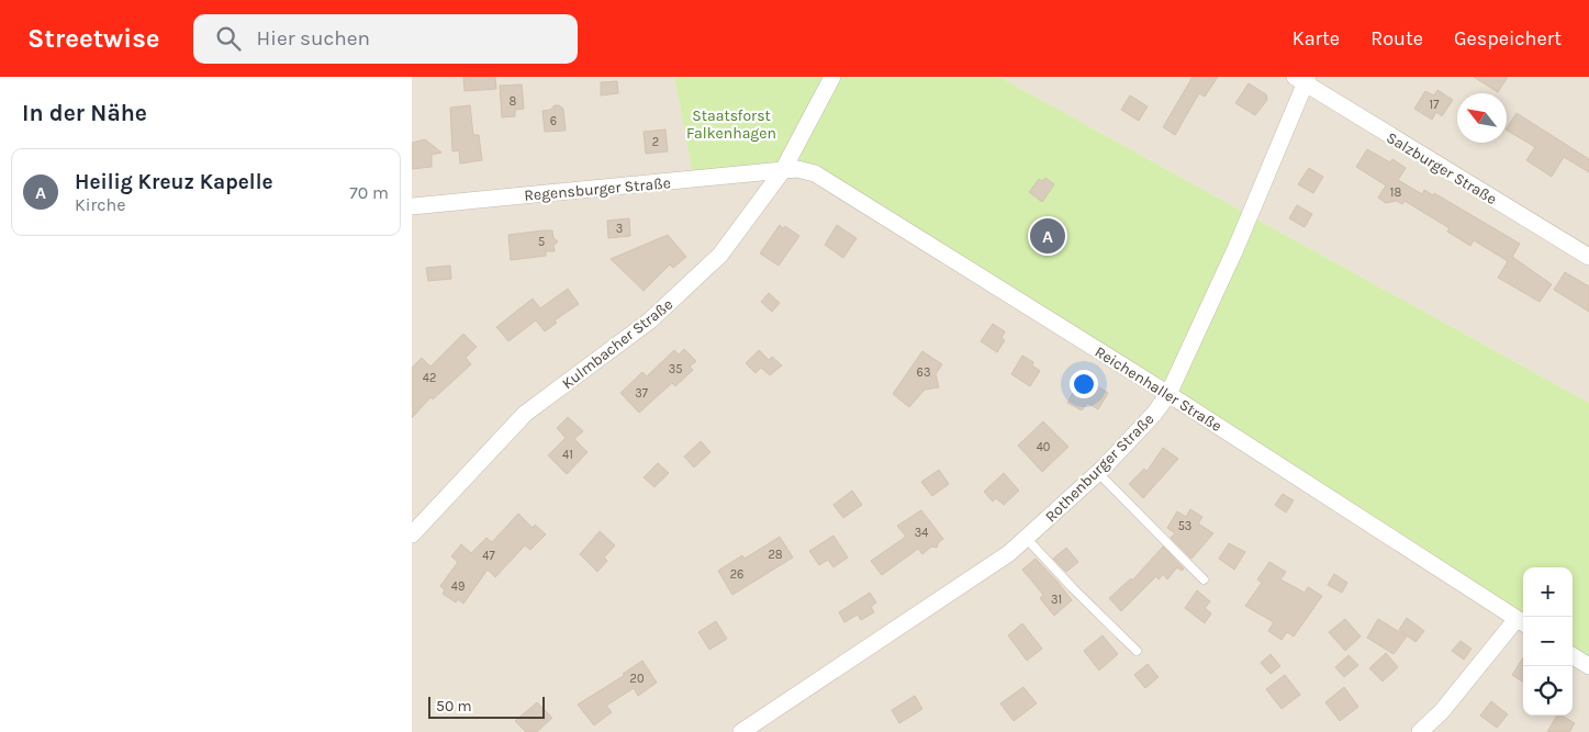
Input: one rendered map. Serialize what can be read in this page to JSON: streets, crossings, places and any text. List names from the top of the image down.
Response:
{
  "streets": {
    "street": [
      "Salzburger Straße",
      "Regensburger Straße",
      "Kulmbacher Straße",
      "Reichenhaller Straße",
      "Rothenburger Straße"
    ]
  },
  "crossings": [
    ["Salzburger Straße", "Rothenburger Straße"],
    ["Regensburger Straße", "Kulmbacher Straße"],
    ["Regensburger Straße", "Reichenhaller Straße"],
    ["Kulmbacher Straße", "Reichenhaller Straße"],
    ["Reichenhaller Straße", "Rothenburger Straße"]
  ],
  "parks": ["Staatsforst Falkenhagen"],
  "house_numbers": [
    "8",
    "17",
    "6",
    "2",
    "18",
    "3",
    "5",
    "35",
    "63",
    "42",
    "37",
    "40",
    "41",
    "53",
    "34",
    "28",
    "47",
    "26",
    "49",
    "31",
    "20"
  ],
  "scale_bar": "50 m",
  "north": "top left",
  "page": {
    "header": "Streetwise",
    "search": "Hier suchen",
    "nav": ["Karte", "Route", "Gespeichert"],
    "heading": "In der Nähe",
    "list": [
      {
        "mark": "A",
        "name": "Heilig Kreuz Kapelle",
        "note": "Kirche",
        "value": "70 m"
      }
    ],
    "pins": "A",
    "map_buttons": ["+", "−"],
    "scale": "50 m"
  }
}
